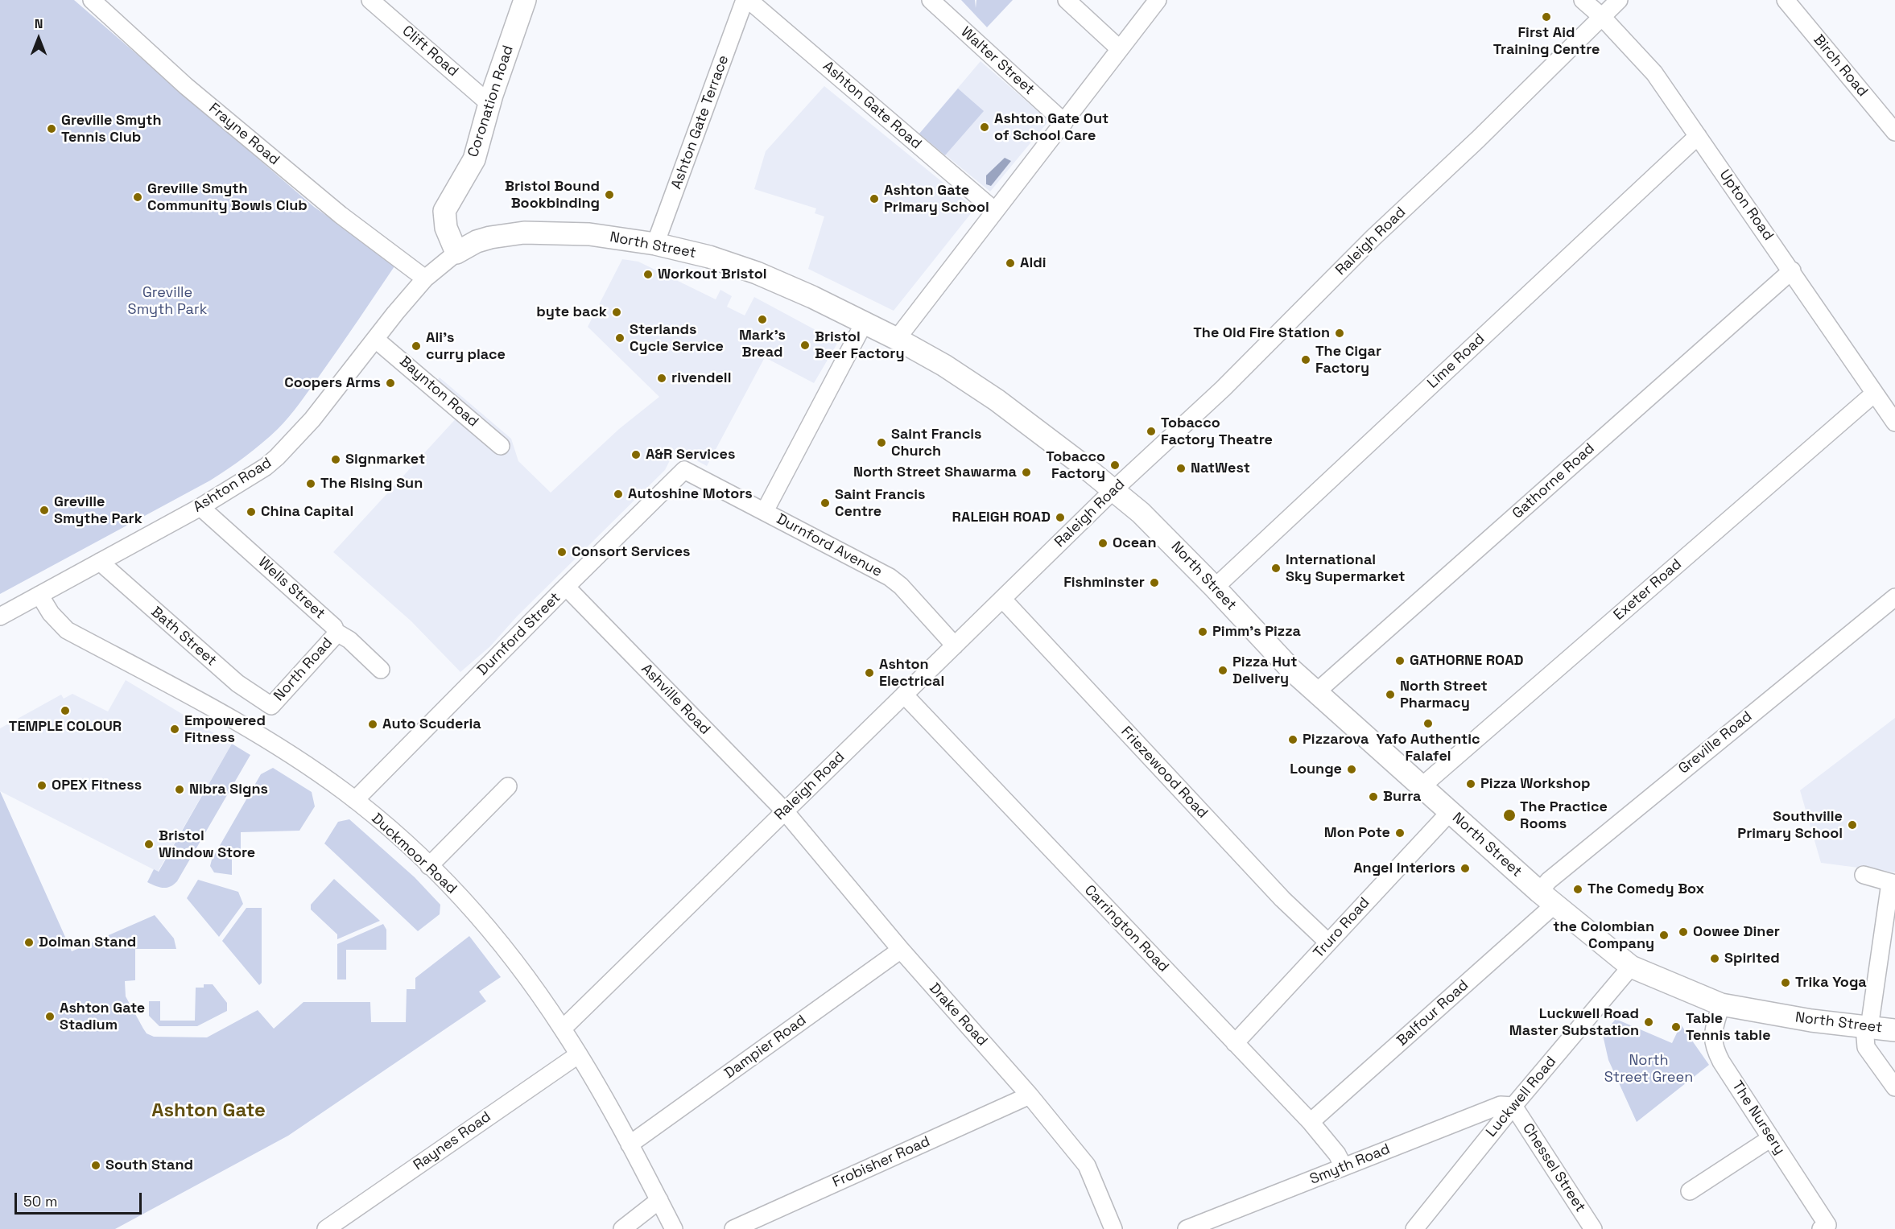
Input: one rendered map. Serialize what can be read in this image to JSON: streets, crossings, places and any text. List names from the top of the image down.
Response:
{
  "streets": {
    "main road": ["Coronation Road", "North Street"],
    "street": [
      "Clift Road",
      "Walter Street",
      "Birch Road",
      "Ashton Gate Road",
      "Ashton Gate Terrace",
      "Frayne Road",
      "Upton Road",
      "Raleigh Road",
      "Lime Road",
      "Baynton Road",
      "Gathorne Road",
      "Ashton Road",
      "Durnford Avenue",
      "Wells Street",
      "Exeter Road",
      "Durnford Street",
      "Bath Street",
      "North Road",
      "Ashville Road",
      "Greville Road",
      "Friezewood Road",
      "Duckmoor Road",
      "Truro Road",
      "Carrington Road",
      "Balfour Road",
      "Drake Road",
      "Dampier Road",
      "Luckwell Road",
      "The Nursery",
      "Raynes Road",
      "Frobisher Road",
      "Smyth Road",
      "Chessel Street"
    ]
  },
  "crossings": [
    ["Clift Road", "Coronation Road"],
    ["Coronation Road", "North Street"],
    ["Coronation Road", "Ashton Road"],
    ["Ashton Gate Terrace", "North Street"],
    ["Frayne Road", "Ashton Road"],
    ["Upton Road", "Raleigh Road"],
    ["Upton Road", "Lime Road"],
    ["Upton Road", "Gathorne Road"],
    ["Upton Road", "Exeter Road"],
    ["Raleigh Road", "North Street"],
    ["Raleigh Road", "Durnford Avenue"],
    ["Raleigh Road", "Ashville Road"],
    ["Raleigh Road", "Friezewood Road"],
    ["Raleigh Road", "Duckmoor Road"],
    ["Raleigh Road", "Carrington Road"],
    ["Raleigh Road", "Drake Road"],
    ["North Street", "Lime Road"],
    ["North Street", "Gathorne Road"],
    ["North Street", "Ashton Road"],
    ["North Street", "Exeter Road"],
    ["North Street", "Greville Road"],
    ["North Street", "Truro Road"],
    ["North Street", "Balfour Road"],
    ["North Street", "Luckwell Road"],
    ["North Street", "The Nursery"],
    ["Baynton Road", "Ashton Road"],
    ["Ashton Road", "Wells Street"],
    ["Ashton Road", "Bath Street"],
    ["Ashton Road", "Duckmoor Road"],
    ["Durnford Avenue", "Durnford Street"],
    ["Wells Street", "North Road"],
    ["Durnford Street", "Ashville Road"],
    ["Durnford Street", "Duckmoor Road"],
    ["Bath Street", "North Road"],
    ["Ashville Road", "Drake Road"],
    ["Greville Road", "Balfour Road"],
    ["Friezewood Road", "Truro Road"],
    ["Duckmoor Road", "Dampier Road"],
    ["Duckmoor Road", "Raynes Road"],
    ["Truro Road", "Carrington Road"],
    ["Carrington Road", "Balfour Road"],
    ["Carrington Road", "Smyth Road"],
    ["Drake Road", "Dampier Road"],
    ["Drake Road", "Frobisher Road"],
    ["Luckwell Road", "Smyth Road"],
    ["Luckwell Road", "Chessel Street"],
    ["Smyth Road", "Chessel Street"]
  ],
  "districts": ["Ashton Gate"],
  "parks": ["Greville Smyth Park", "North Street Green"],
  "places": [
    "First Aid Training Centre",
    "Ashton Gate Out of School Care",
    "Greville Smyth Tennis Club",
    "Bristol Bound Bookbinding",
    "Greville Smyth Community Bowls Club",
    "Ashton Gate Primary School",
    "Aldi",
    "Workout Bristol",
    "byte back",
    "Mark's Bread",
    "The Old Fire Station",
    "Sterlands Cycle Service",
    "Bristol Beer Factory",
    "Ali's curry place",
    "The Cigar Factory",
    "rivendell",
    "Coopers Arms",
    "Tobacco Factory Theatre",
    "Saint Francis Church",
    "A&R Services",
    "Signmarket",
    "Tobacco Factory",
    "NatWest",
    "North Street Shawarma",
    "The Rising Sun",
    "Autoshine Motors",
    "Saint Francis Centre",
    "Greville Smythe Park",
    "China Capital",
    "RALEIGH ROAD",
    "Ocean",
    "Consort Services",
    "International Sky Supermarket",
    "Fishminster",
    "Pimm's Pizza",
    "GATHORNE ROAD",
    "Pizza Hut Delivery",
    "Ashton Electrical",
    "North Street Pharmacy",
    "TEMPLE COLOUR",
    "Yafo Authentic Falafel",
    "Auto Scuderia",
    "Empowered Fitness",
    "Pizzarova",
    "Lounge",
    "Pizza Workshop",
    "OPEX Fitness",
    "Nibra Signs",
    "Burra",
    "The Practice Rooms",
    "Southville Primary School",
    "Mon Pote",
    "Bristol Window Store",
    "Angel Interiors",
    "The Comedy Box",
    "Oowee Diner",
    "the Colombian Company",
    "Dolman Stand",
    "Spirited",
    "Trika Yoga",
    "Ashton Gate Stadium",
    "Luckwell Road Master Substation",
    "Table Tennis table",
    "South Stand"
  ],
  "scale_bar": "50 m",
  "north": "top"
}
